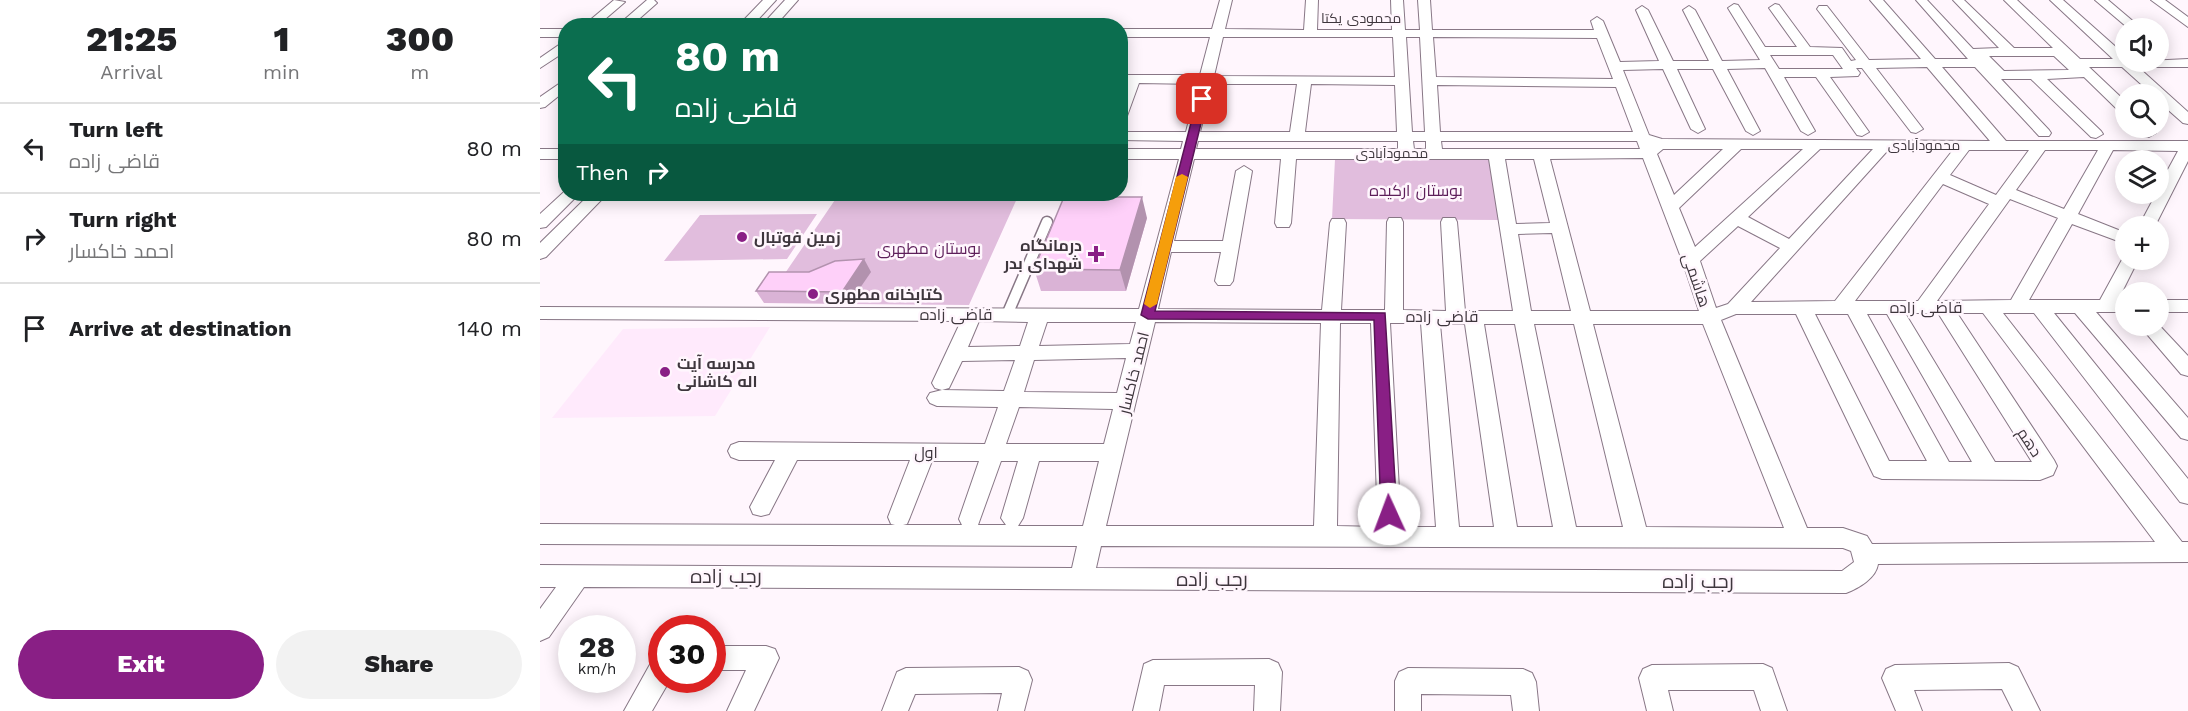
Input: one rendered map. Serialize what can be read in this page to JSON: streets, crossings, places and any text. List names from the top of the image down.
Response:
{
  "streets": {
    "street": [
      "محمودی یکتا",
      "محمودآبادی",
      "هاشمی",
      "قاضی زاده",
      "احمد خاکسار",
      "دهم",
      "اول",
      "رجب زاده"
    ]
  },
  "crossings": [
    ["محمودی یکتا", "هاشمی"],
    ["محمودی یکتا", "احمد خاکسار"],
    ["محمودآبادی", "هاشمی"],
    ["محمودآبادی", "احمد خاکسار"],
    ["هاشمی", "قاضی زاده"],
    ["قاضی زاده", "احمد خاکسار"],
    ["قاضی زاده", "دهم"],
    ["احمد خاکسار", "اول"],
    ["احمد خاکسار", "رجب زاده"]
  ],
  "parks": ["بوستان ارکیده", "بوستان مطهری"],
  "places": {
    "other": ["زمین فوتبال", "کتابخانه مطهری", "مدرسه آیت اله کاشانی"],
    "health": ["درمانگاه شهدای بدر"]
  },
  "page": {
    "eta": [
      "21:25",
      "Arrival",
      "1",
      "min",
      "300",
      "m"
    ],
    "map_buttons": ["+", "−"],
    "turn": ["80 m", "قاضی زاده"],
    "list": [
      {
        "name": "Turn left",
        "note": "قاضی زاده",
        "value": "80 m"
      },
      {
        "name": "Turn right",
        "note": "احمد خاکسار",
        "value": "80 m"
      },
      {
        "name": "Arrive at destination",
        "value": "140 m"
      }
    ],
    "then": "Then",
    "speed": "28 km/h",
    "limit": "30",
    "buttons": ["Exit", "Share"]
  }
}
